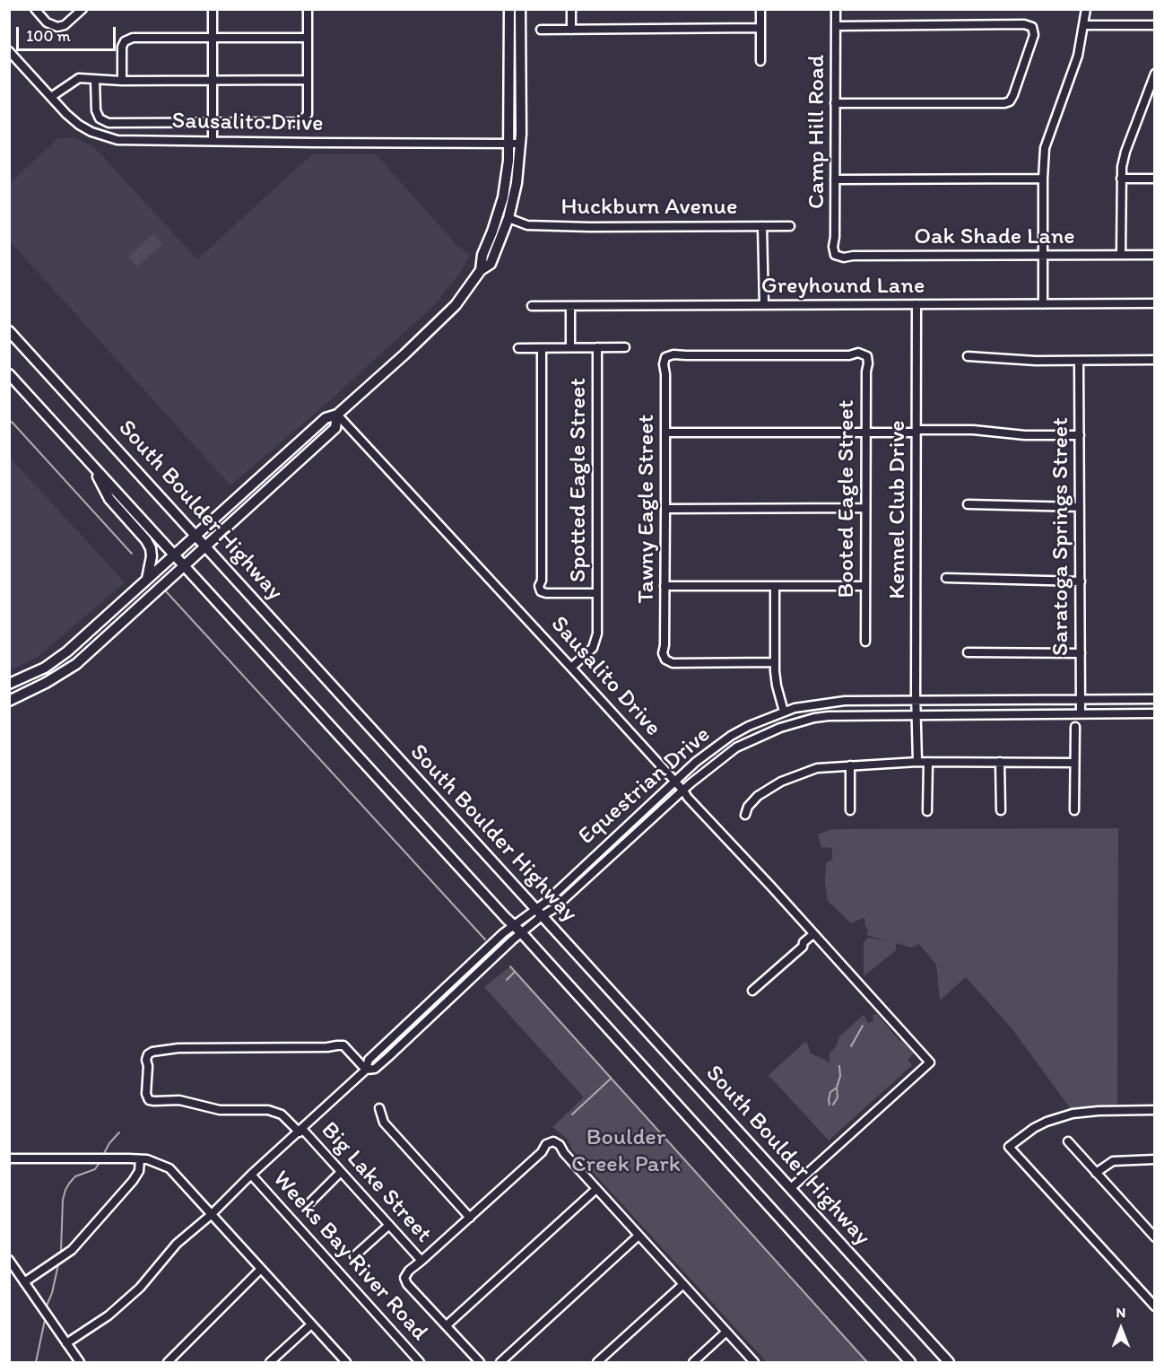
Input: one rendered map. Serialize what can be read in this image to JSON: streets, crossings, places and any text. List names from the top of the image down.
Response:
{
  "streets": {
    "main road": ["South Boulder Highway"],
    "street": [
      "Sausalito Drive",
      "Camp Hill Road",
      "Huckburn Avenue",
      "Oak Shade Lane",
      "Greyhound Lane",
      "Spotted Eagle Street",
      "Booted Eagle Street",
      "Tawny Eagle Street",
      "Kennel Club Drive",
      "Saratoga Springs Street",
      "Equestrian Drive",
      "Big Lake Street",
      "Weeks Bay River Road"
    ]
  },
  "crossings": [
    ["Sausalito Drive", "Spotted Eagle Street"],
    ["Sausalito Drive", "South Boulder Highway"],
    ["Sausalito Drive", "Equestrian Drive"],
    ["Camp Hill Road", "Oak Shade Lane"],
    ["Greyhound Lane", "Kennel Club Drive"],
    ["Booted Eagle Street", "Tawny Eagle Street"],
    ["Kennel Club Drive", "Equestrian Drive"],
    ["South Boulder Highway", "Equestrian Drive"],
    ["Saratoga Springs Street", "Equestrian Drive"],
    ["Equestrian Drive", "Big Lake Street"],
    ["Equestrian Drive", "Weeks Bay River Road"]
  ],
  "parks": ["Boulder Creek Park"],
  "scale_bar": "100 m",
  "north": "top"
}
